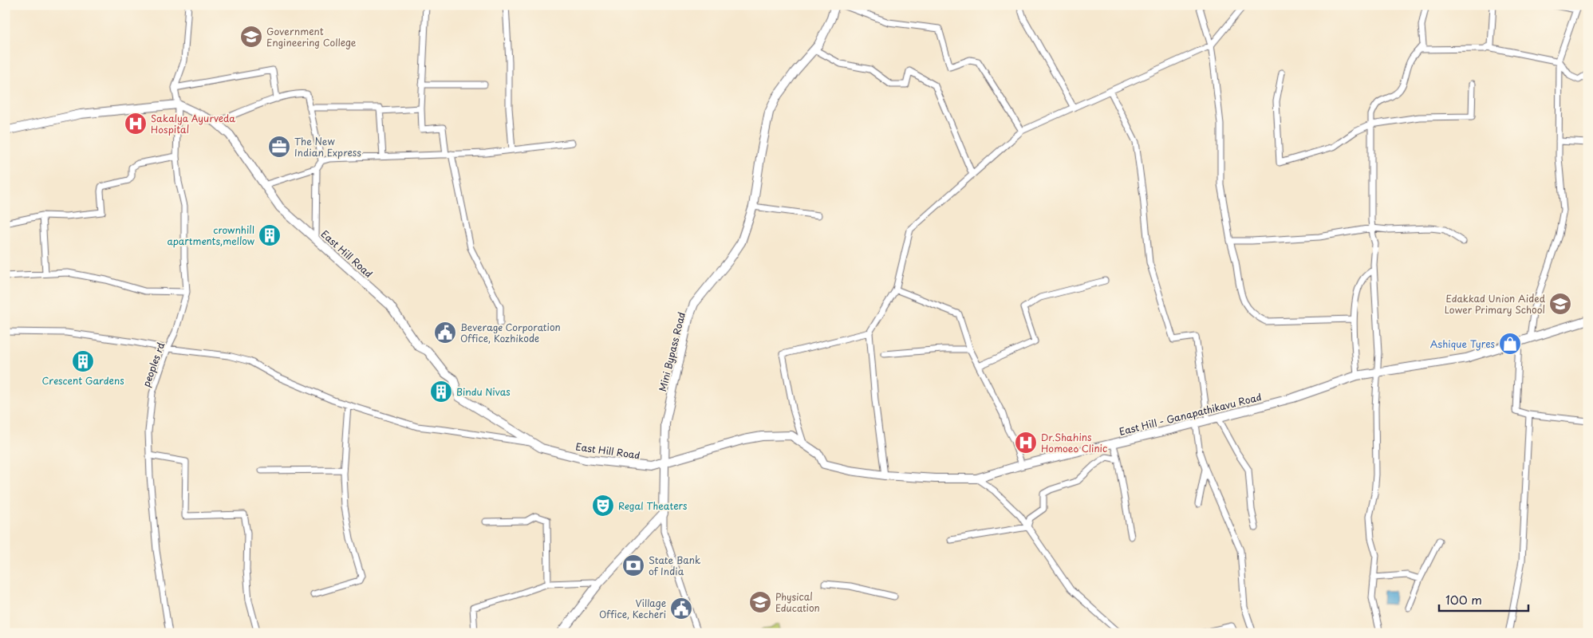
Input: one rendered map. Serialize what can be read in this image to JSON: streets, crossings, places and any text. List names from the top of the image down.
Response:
{
  "streets": {
    "main road": ["East Hill Road", "Mini Bypass Road", "East Hill - Ganapathikavu Road"],
    "street": ["peoples rd"]
  },
  "crossings": [
    ["East Hill Road", "Mini Bypass Road"],
    ["East Hill Road", "peoples rd"],
    ["East Hill Road", "East Hill - Ganapathikavu Road"],
    ["Mini Bypass Road", "East Hill - Ganapathikavu Road"]
  ],
  "places": {
    "school or university": ["Government Engineering College", "Edakkad Union Aided Lower Primary School", "Physical Education"],
    "hospital": ["Sakalya Ayurveda Hospital", "Dr.Shahins Homoeo Clinic"],
    "office": ["The New Indian Express"],
    "building": ["crownhill apartments,mellow", "Crescent Gardens", "Bindu Nivas"],
    "public building": ["Beverage Corporation Office, Kozhikode", "Village Office, Kecheri"],
    "shop": ["Ashique Tyres"],
    "theatre": ["Regal Theaters"],
    "bank": ["State Bank of India"]
  },
  "scale_bar": "100 m"
}
